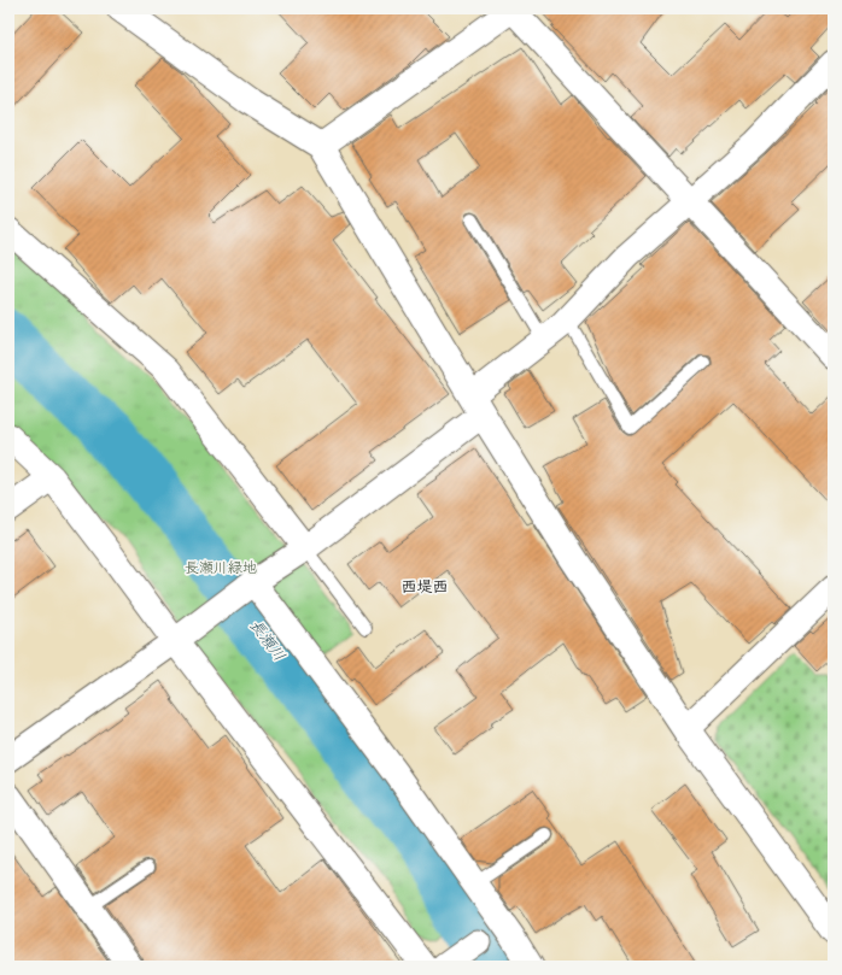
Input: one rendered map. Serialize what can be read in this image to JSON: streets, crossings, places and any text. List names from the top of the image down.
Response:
{
  "districts": ["西堤西"],
  "water": ["長瀬川"],
  "parks": ["長瀬川緑地"]
}
